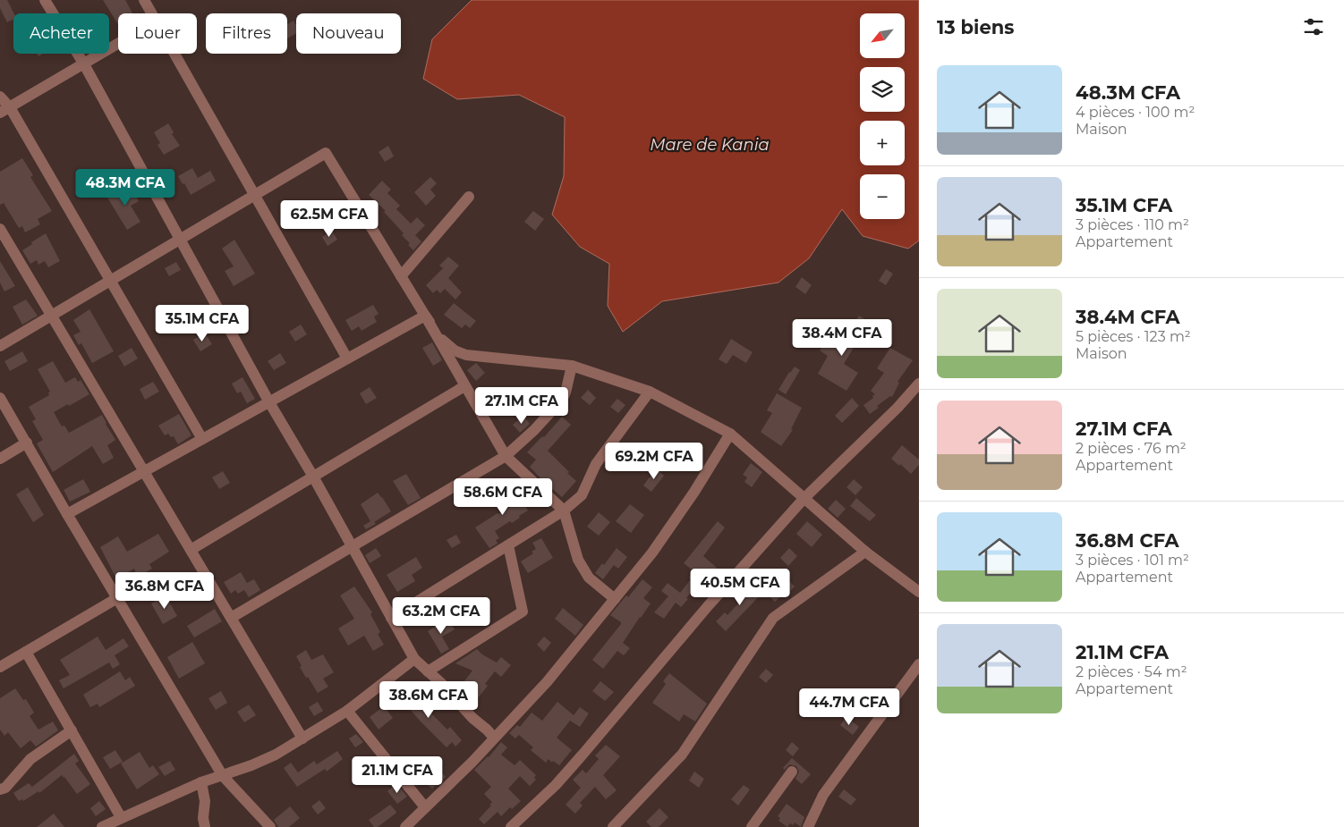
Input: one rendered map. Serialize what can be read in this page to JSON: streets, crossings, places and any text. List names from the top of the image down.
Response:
{
  "water": ["Mare de Kania"],
  "north": "bottom left",
  "page": {
    "heading": "13 biens",
    "map_buttons": ["+", "−"],
    "chip": [
      "Acheter",
      "Louer",
      "Filtres",
      "Nouveau"
    ],
    "list": [
      {
        "name": "48.3M CFA",
        "note": "4 pièces · 100 m² · Maison"
      },
      {
        "name": "35.1M CFA",
        "note": "3 pièces · 110 m² · Appartement"
      },
      {
        "name": "38.4M CFA",
        "note": "5 pièces · 123 m² · Maison"
      },
      {
        "name": "27.1M CFA",
        "note": "2 pièces · 76 m² · Appartement"
      },
      {
        "name": "36.8M CFA",
        "note": "3 pièces · 101 m² · Appartement"
      },
      {
        "name": "21.1M CFA",
        "note": "2 pièces · 54 m² · Appartement"
      }
    ],
    "price": [
      "48.3M CFA",
      "62.5M CFA",
      "35.1M CFA",
      "38.4M CFA",
      "27.1M CFA",
      "69.2M CFA",
      "58.6M CFA",
      "40.5M CFA",
      "36.8M CFA",
      "63.2M CFA",
      "38.6M CFA",
      "44.7M CFA",
      "21.1M CFA"
    ]
  }
}
